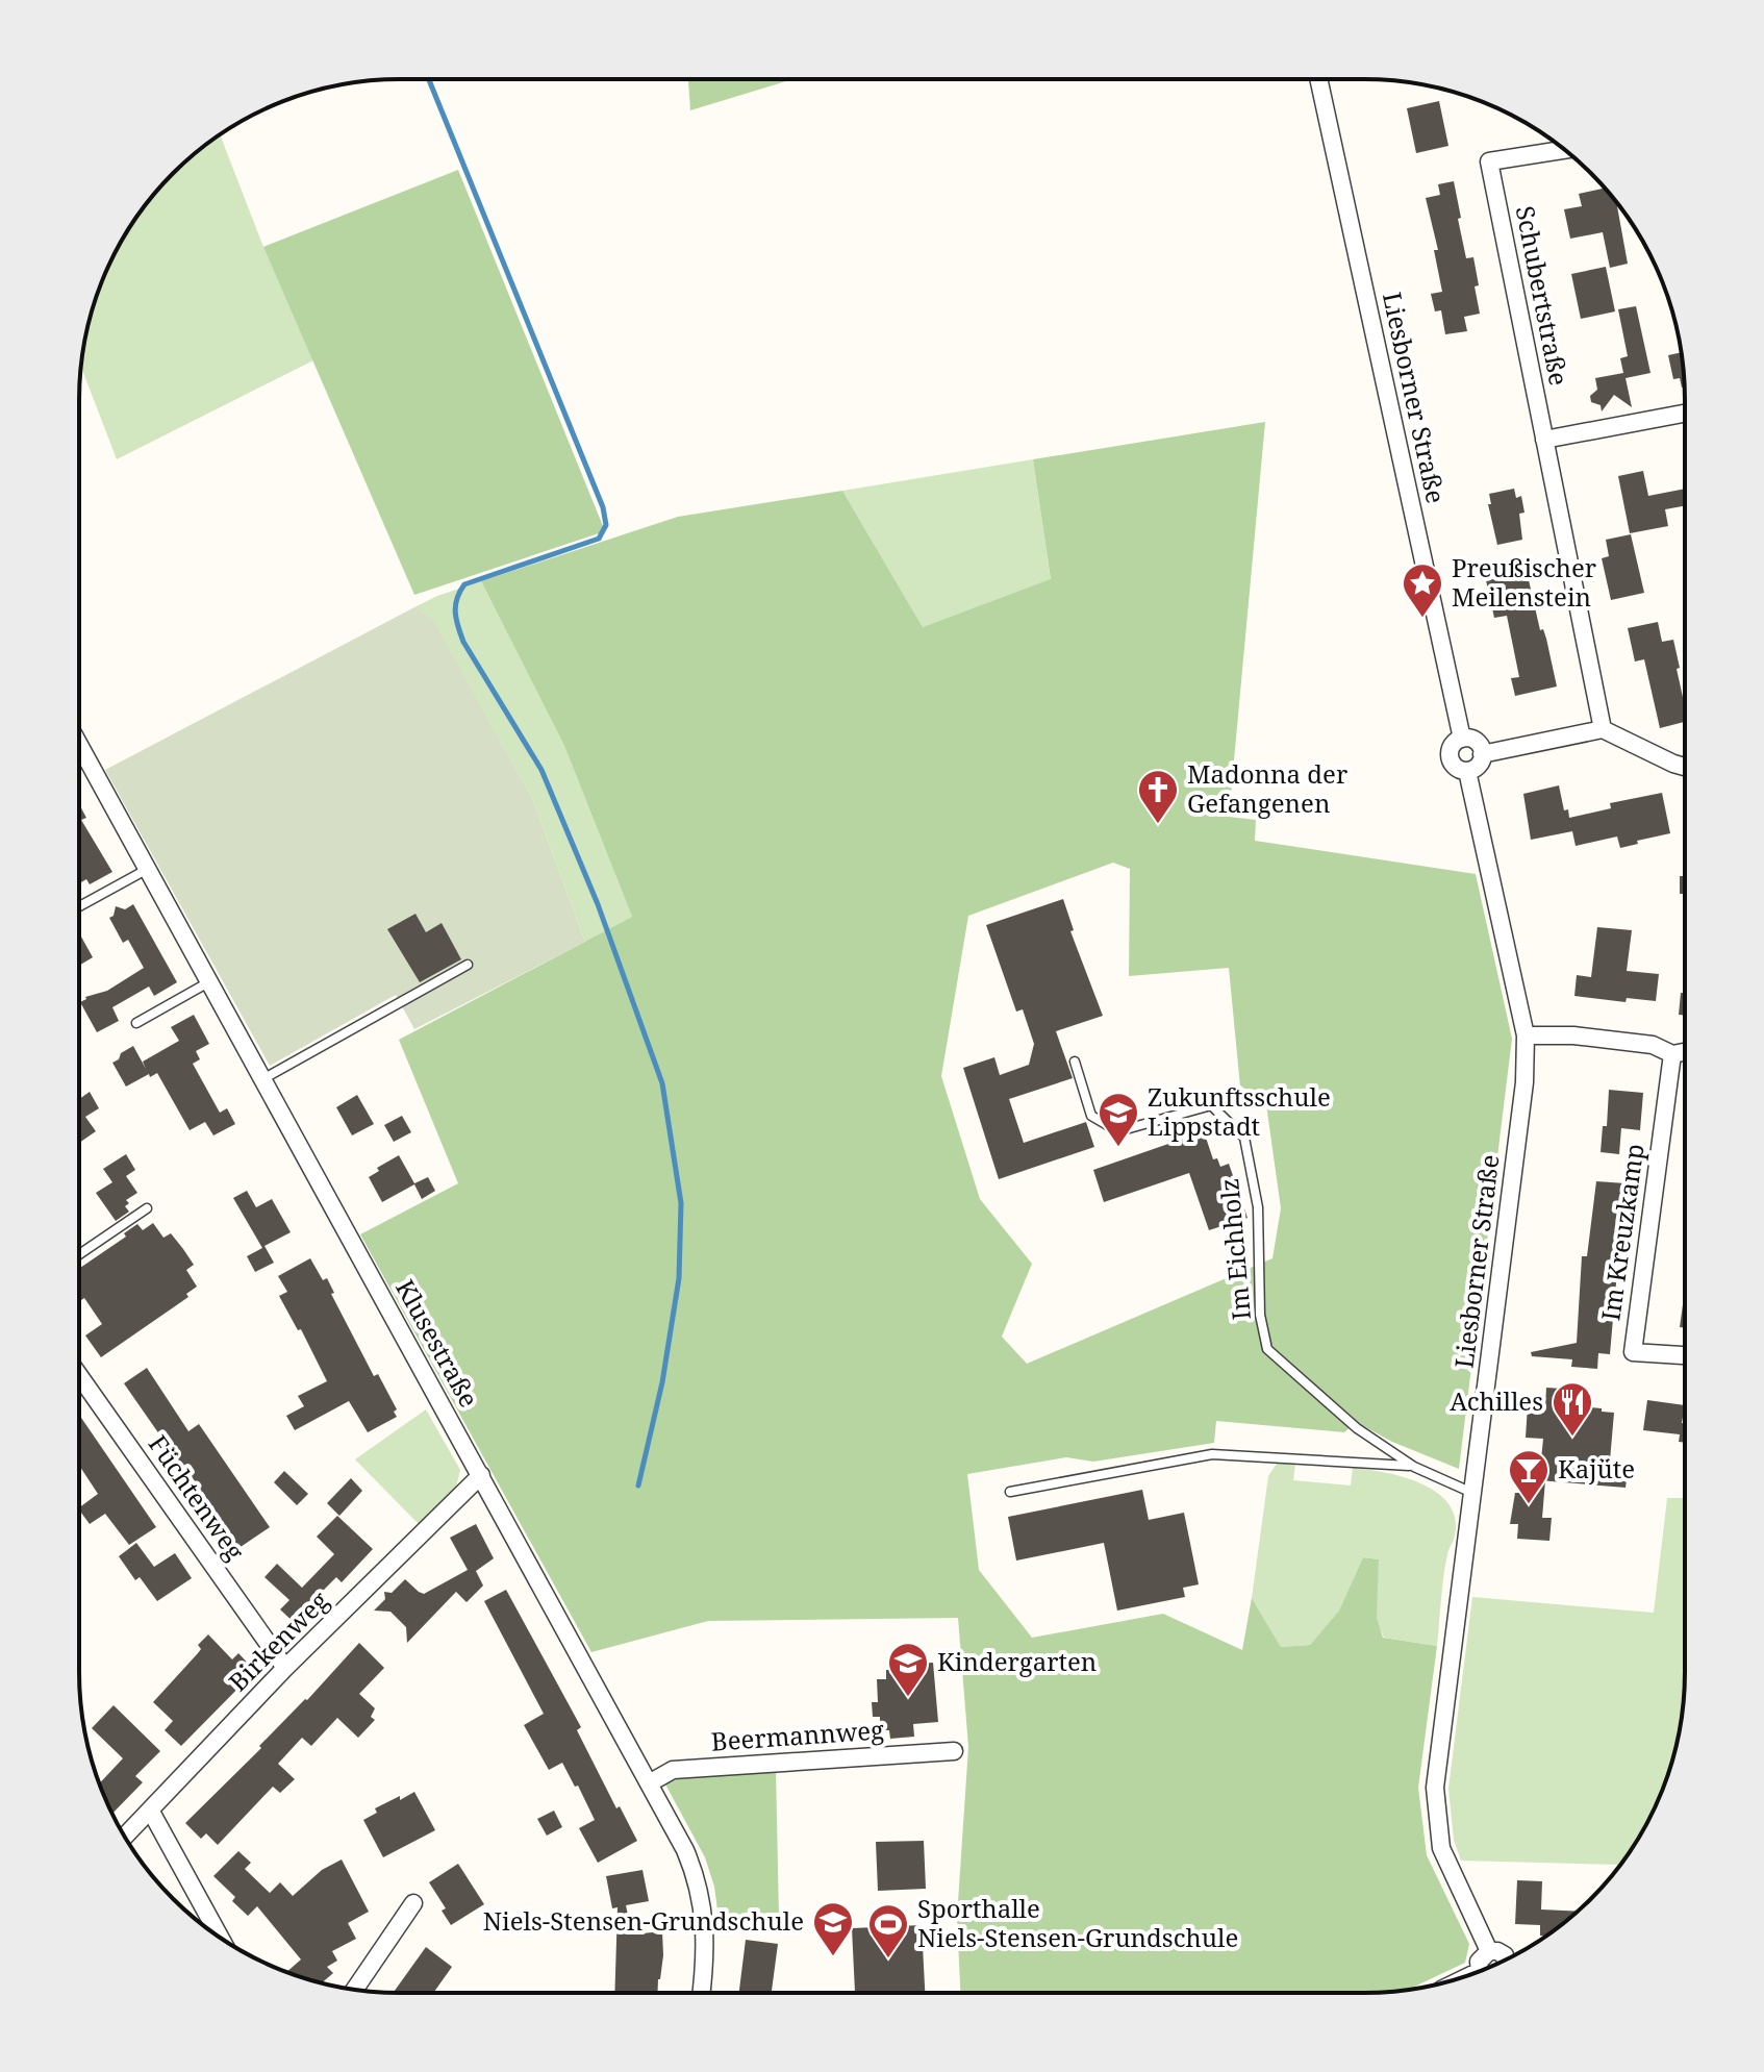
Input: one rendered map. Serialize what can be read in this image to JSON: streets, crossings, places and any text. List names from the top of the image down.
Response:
{
  "streets": {
    "street": [
      "Schubertstraße",
      "Liesborner Straße",
      "Im Kreuzkamp",
      "Klusestraße",
      "Füchtenweg",
      "Birkenweg",
      "Beermannweg"
    ],
    "lane": ["Im Eichholz"]
  },
  "crossings": [
    ["Liesborner Straße", "Im Eichholz"],
    ["Klusestraße", "Birkenweg"],
    ["Klusestraße", "Beermannweg"],
    ["Füchtenweg", "Birkenweg"]
  ],
  "places": {
    "place": ["Preußischer Meilenstein"],
    "church": ["Madonna der Gefangenen"],
    "school or university": ["Zukunftsschule Lippstadt", "Kindergarten", "Niels-Stensen-Grundschule"],
    "restaurant": ["Achilles"],
    "bar": ["Kajüte"],
    "sports": ["Sporthalle Niels-Stensen-Grundschule"]
  }
}
